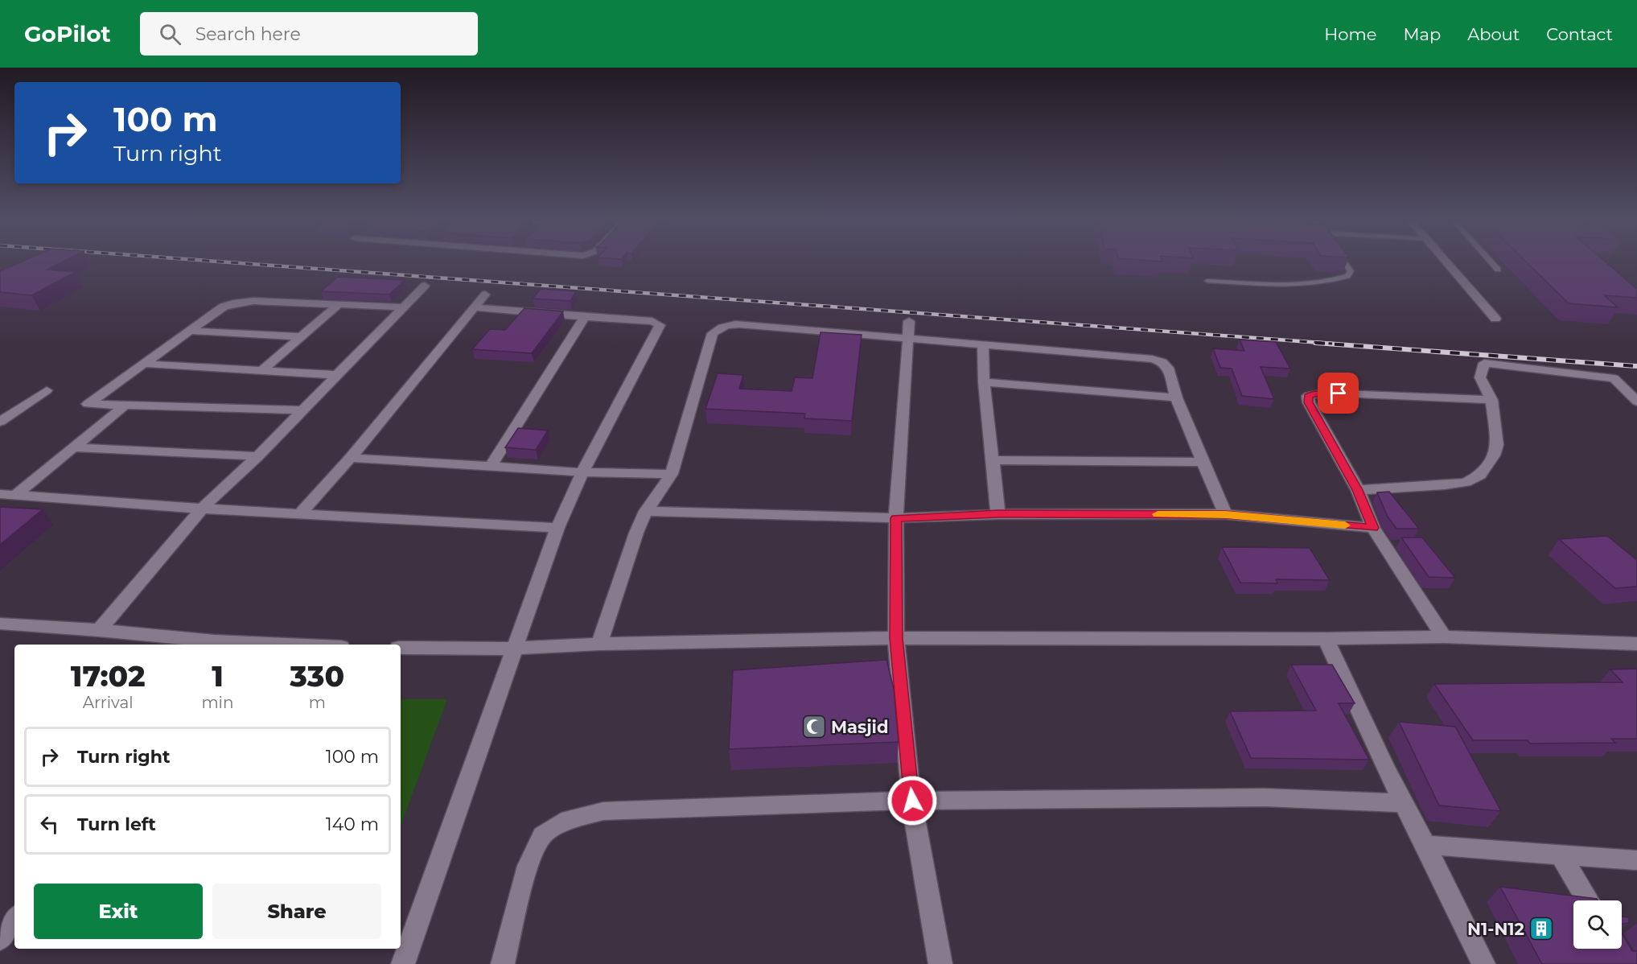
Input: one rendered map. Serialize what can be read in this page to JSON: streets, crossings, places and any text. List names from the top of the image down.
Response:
{
  "places": {
    "mosque": ["Masjid"],
    "building": ["N1-N12"]
  },
  "page": {
    "header": "GoPilot",
    "search": "Search here",
    "nav": [
      "Home",
      "Map",
      "About",
      "Contact"
    ],
    "turn": ["100 m", "Turn right"],
    "eta": [
      "17:02",
      "Arrival",
      "1",
      "min",
      "330",
      "m"
    ],
    "list": [
      {
        "name": "Turn right",
        "value": "100 m"
      },
      {
        "name": "Turn left",
        "value": "140 m"
      }
    ],
    "buttons": ["Exit", "Share"]
  }
}
